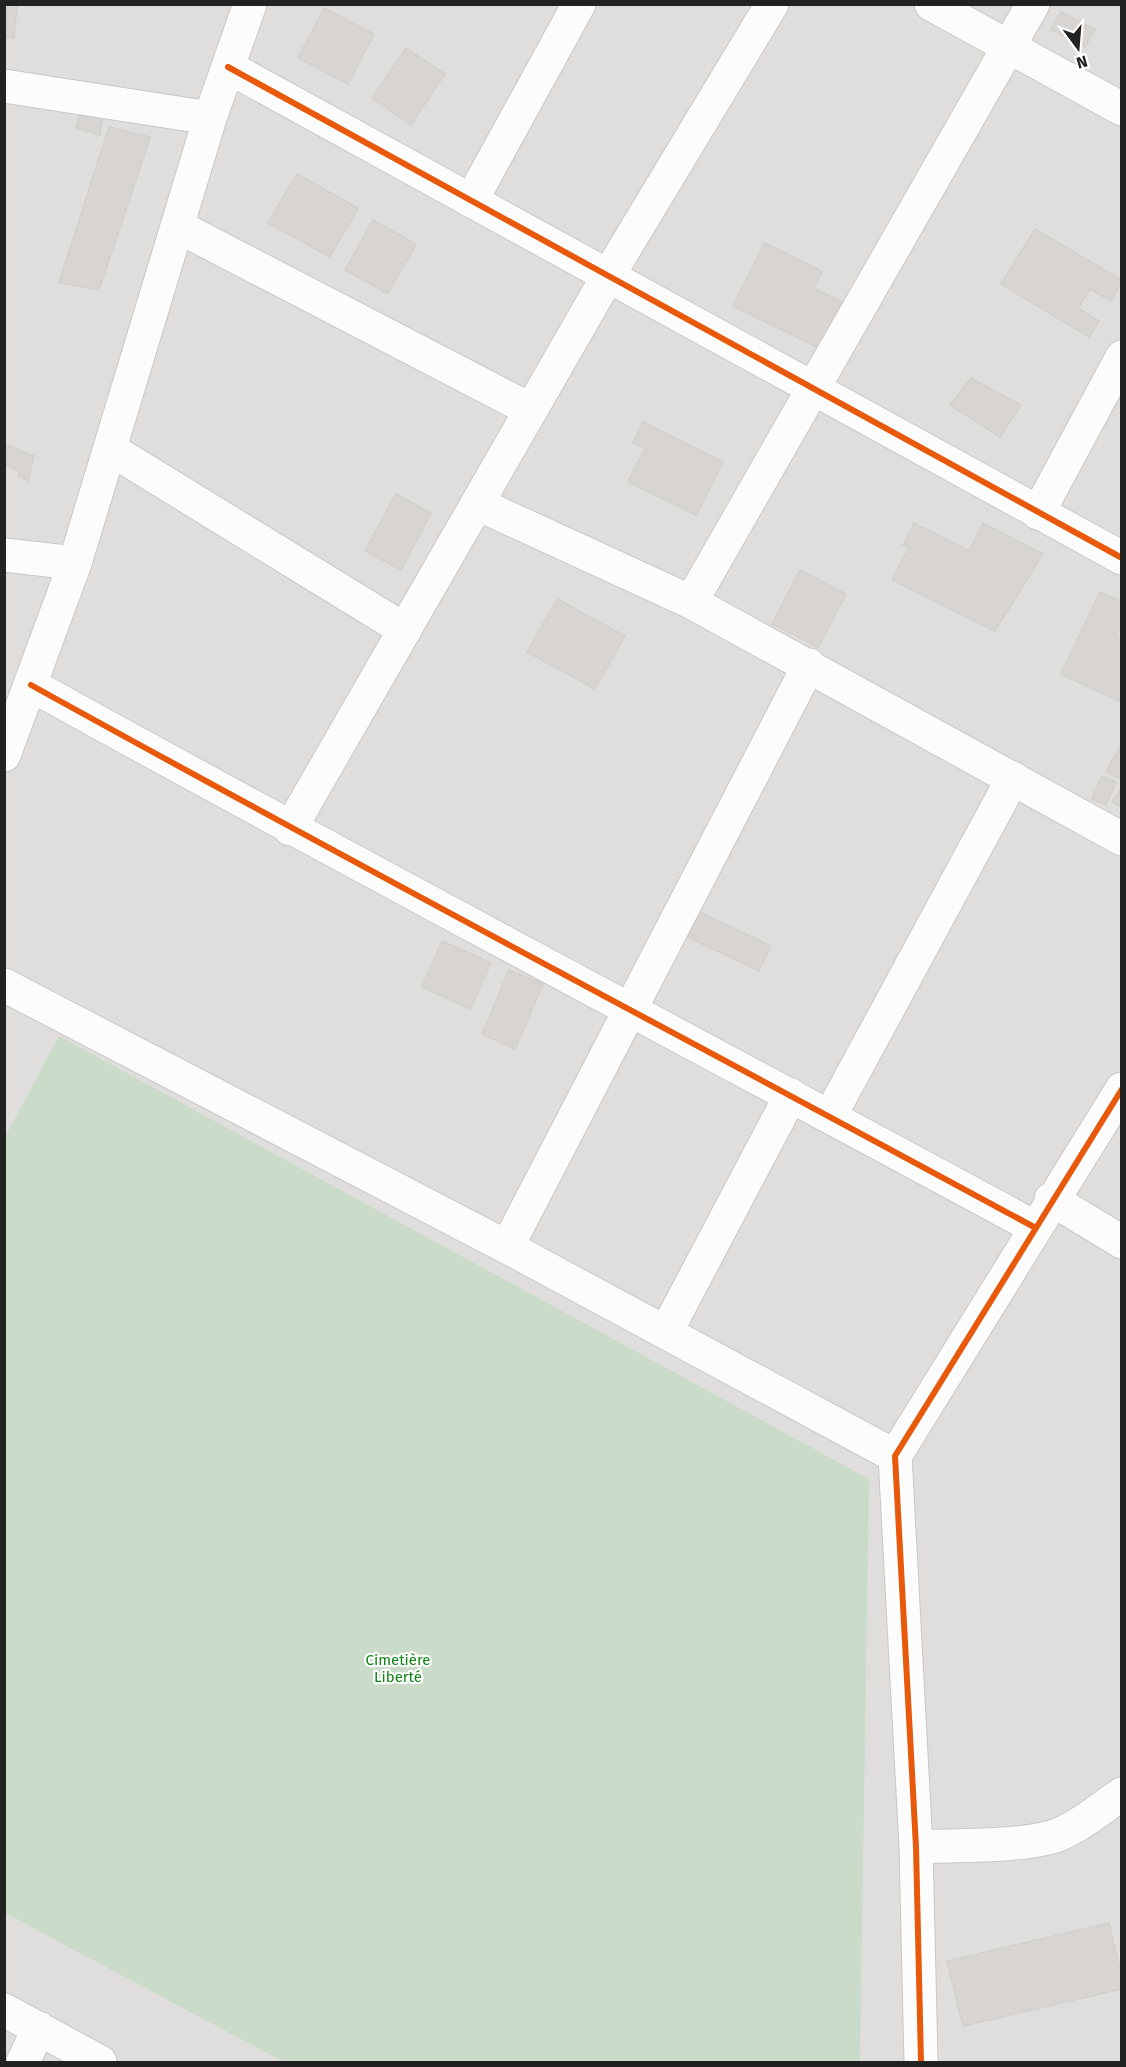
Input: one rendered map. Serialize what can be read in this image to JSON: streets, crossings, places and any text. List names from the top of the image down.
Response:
{
  "parks": ["Cimetière Liberté"],
  "north": "bottom"
}
